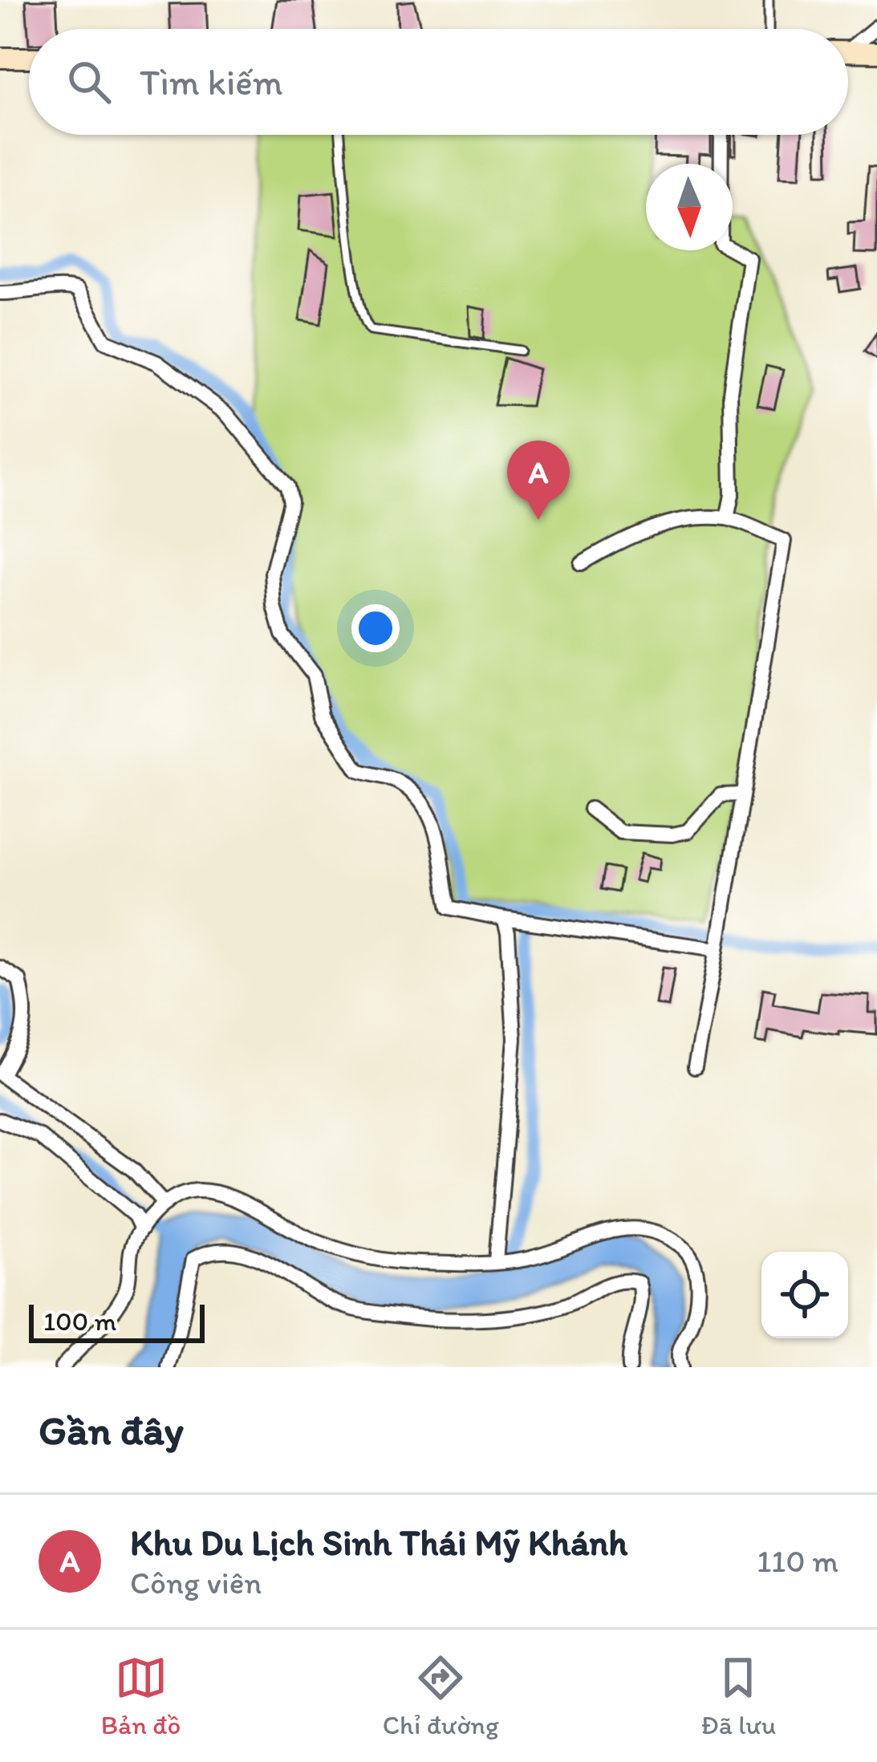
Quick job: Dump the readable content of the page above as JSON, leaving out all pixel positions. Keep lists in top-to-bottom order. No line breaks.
{"scale_bar":"100 m","north":"bottom","page":{"search":"Tìm kiếm","pins":"A","scale":"100 m","heading":"Gần đây","list":[{"mark":"A","name":"Khu Du Lịch Sinh Thái Mỹ Khánh","note":"Công viên","value":"110 m"}],"nav":["Bản đồ","Chỉ đường","Đã lưu"]}}
